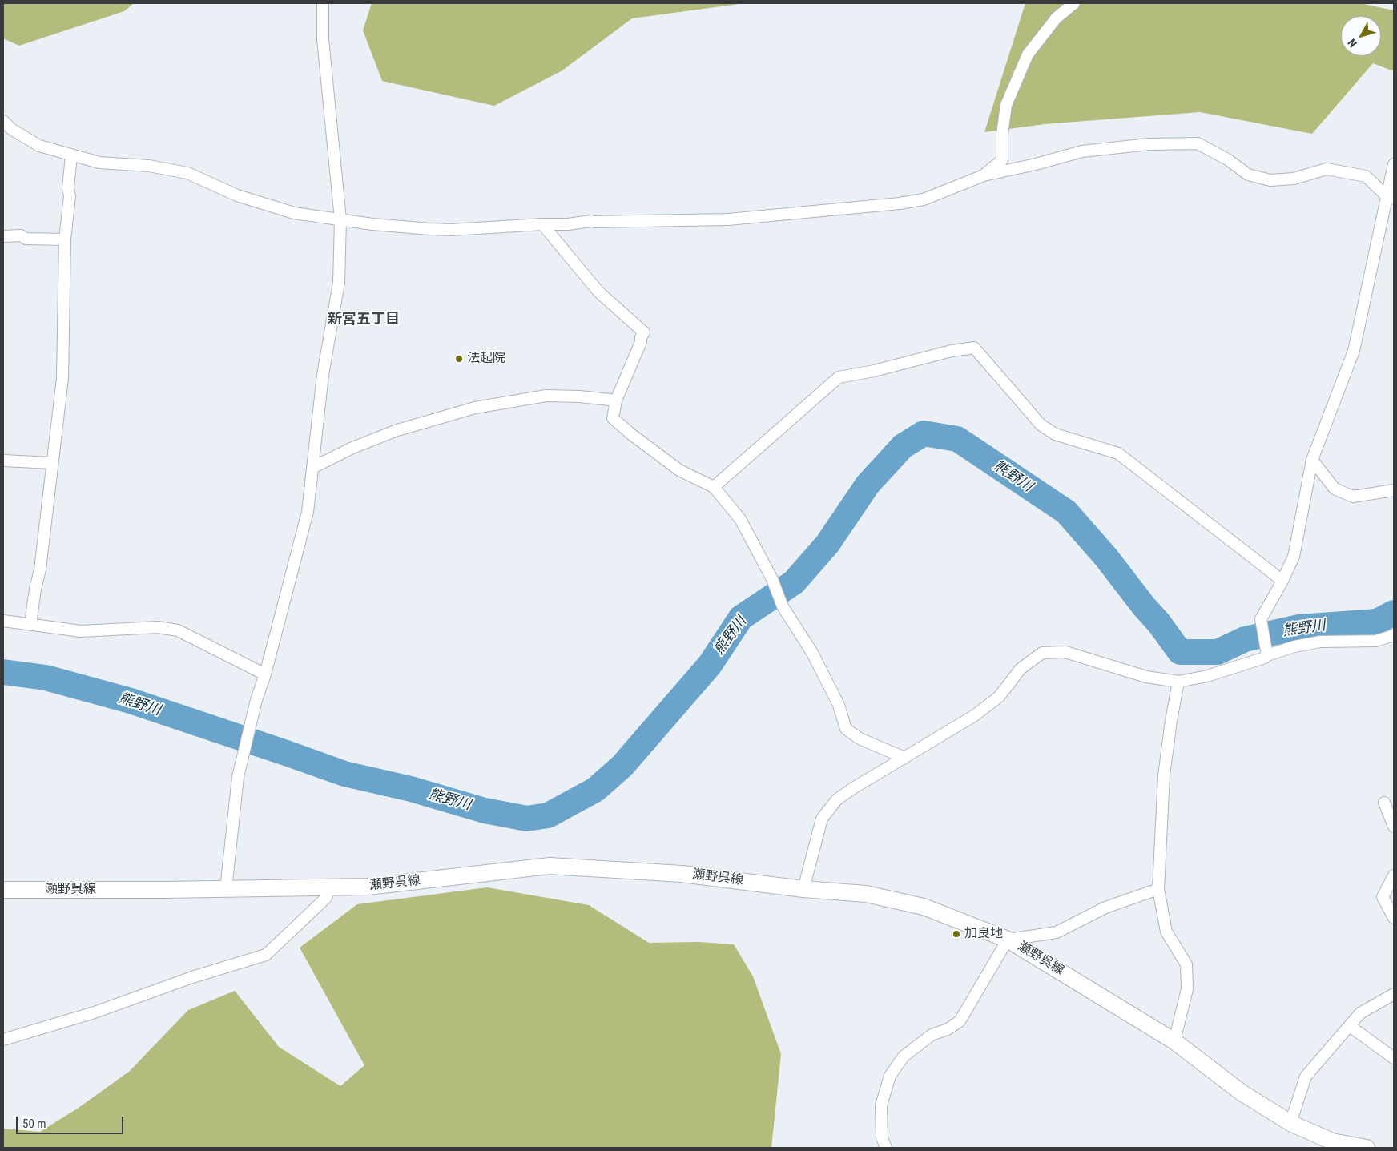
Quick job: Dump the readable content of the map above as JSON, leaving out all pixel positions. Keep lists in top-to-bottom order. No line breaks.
{"streets":{"main road":["瀬野呉線"]},"districts":["新宮五丁目"],"water":["熊野川"],"places":["法起院","加良地"],"scale_bar":"50 m","north":"bottom left"}
